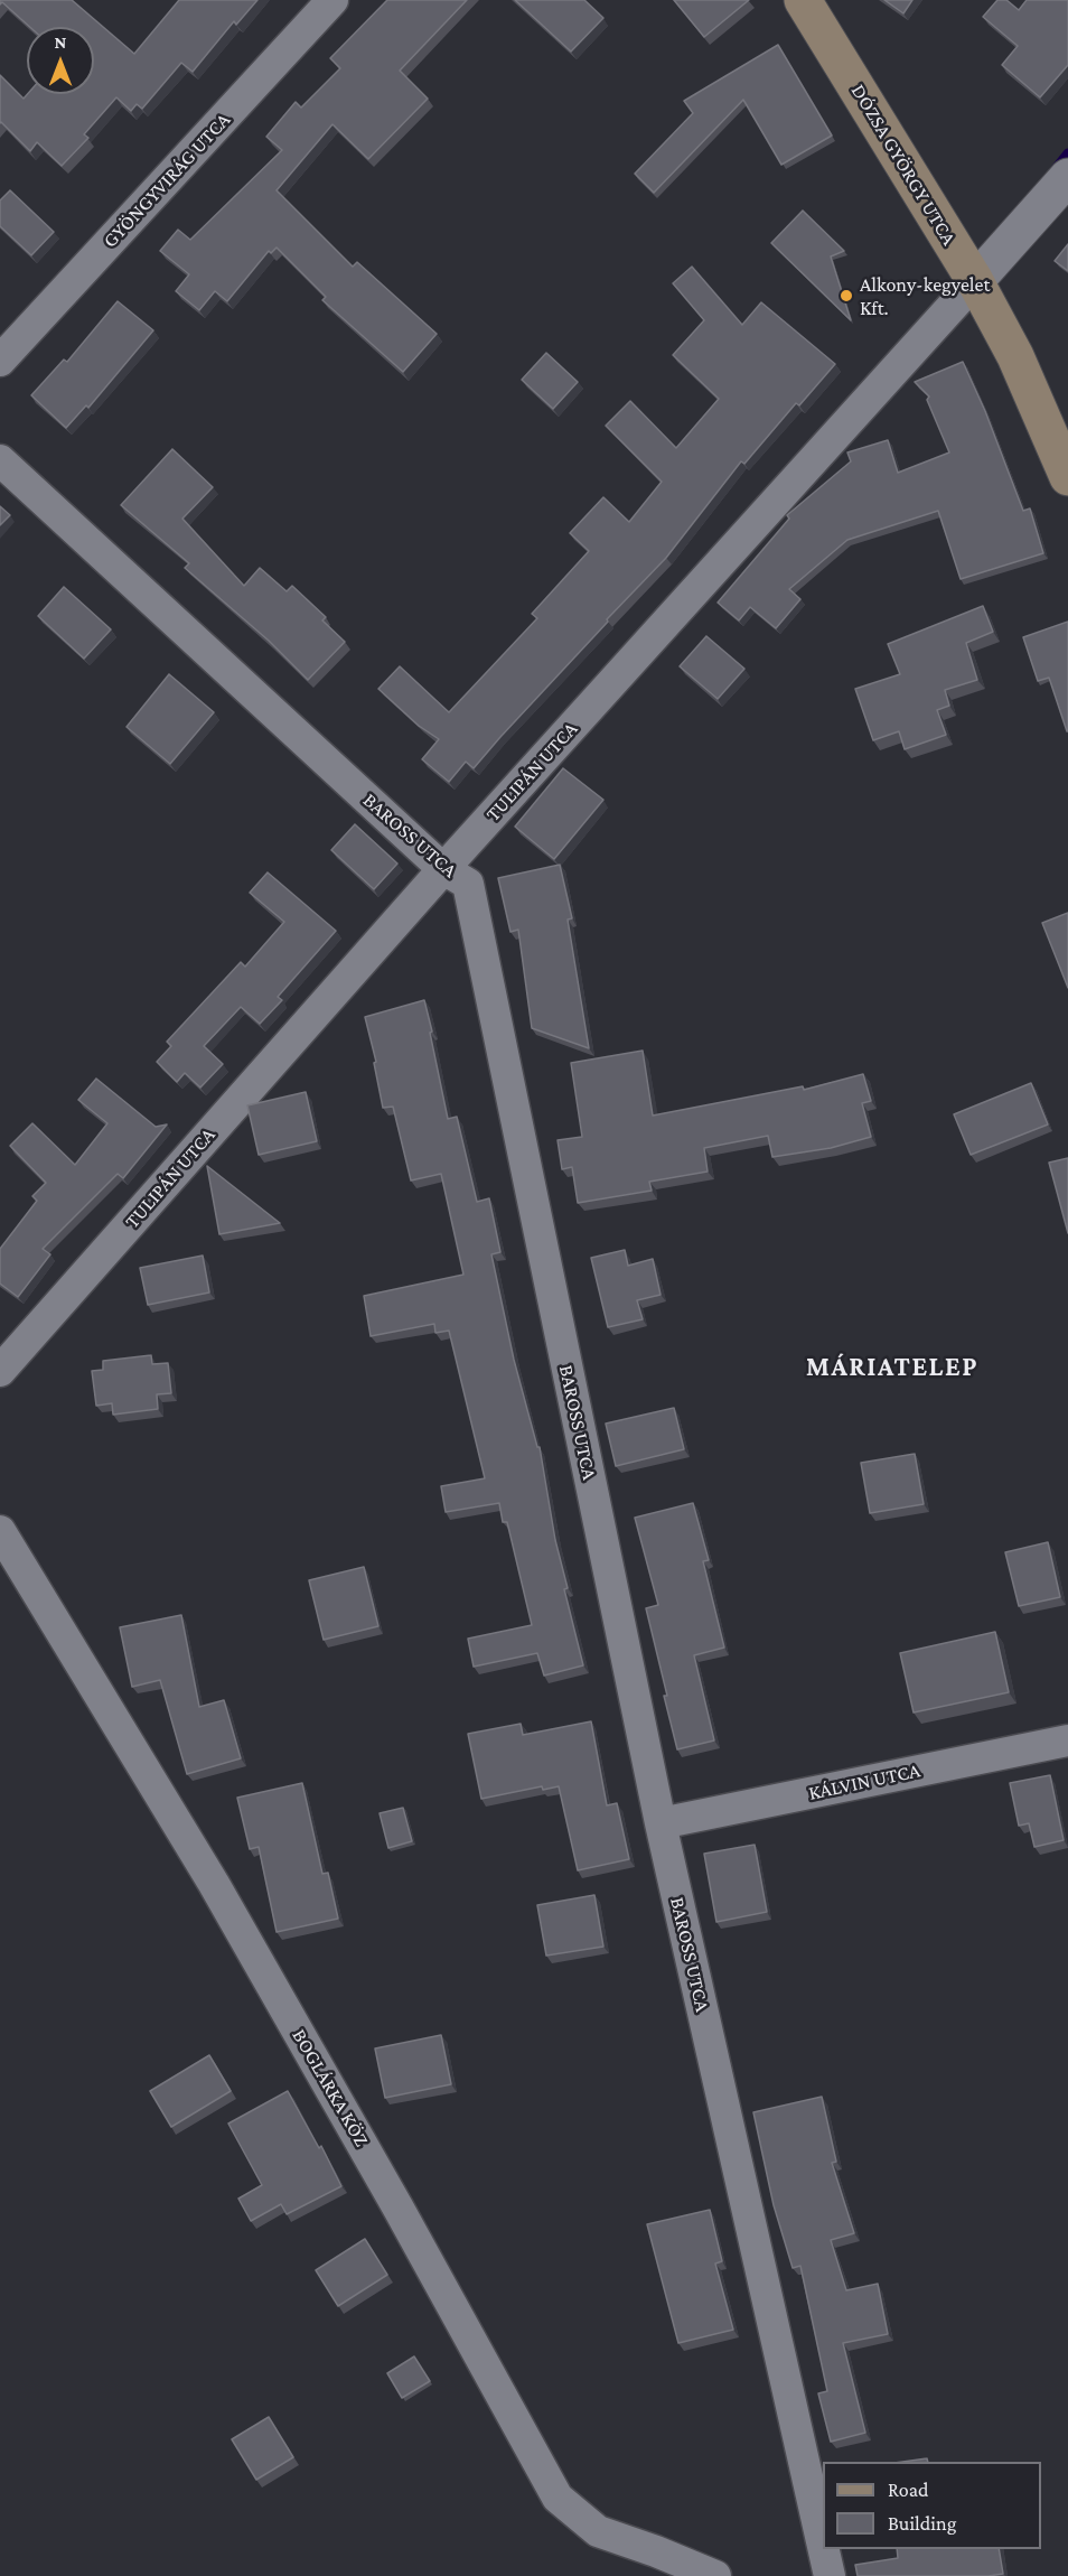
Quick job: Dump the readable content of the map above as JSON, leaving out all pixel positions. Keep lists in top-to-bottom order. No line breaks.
{"streets":{"main road":["DÓZSA GYÖRGY UTCA"],"street":["GYÖNGYVIRÁG UTCA","TULIPÁN UTCA","BAROSS UTCA","KÁLVIN UTCA","BOGLÁRKA KÖZ"]},"crossings":[["DÓZSA GYÖRGY UTCA","TULIPÁN UTCA"],["TULIPÁN UTCA","BAROSS UTCA"],["BAROSS UTCA","KÁLVIN UTCA"]],"districts":["MÁRIATELEP"],"places":["Alkony-kegyelet Kft."],"legend":["Road","Building"],"north":"top"}
